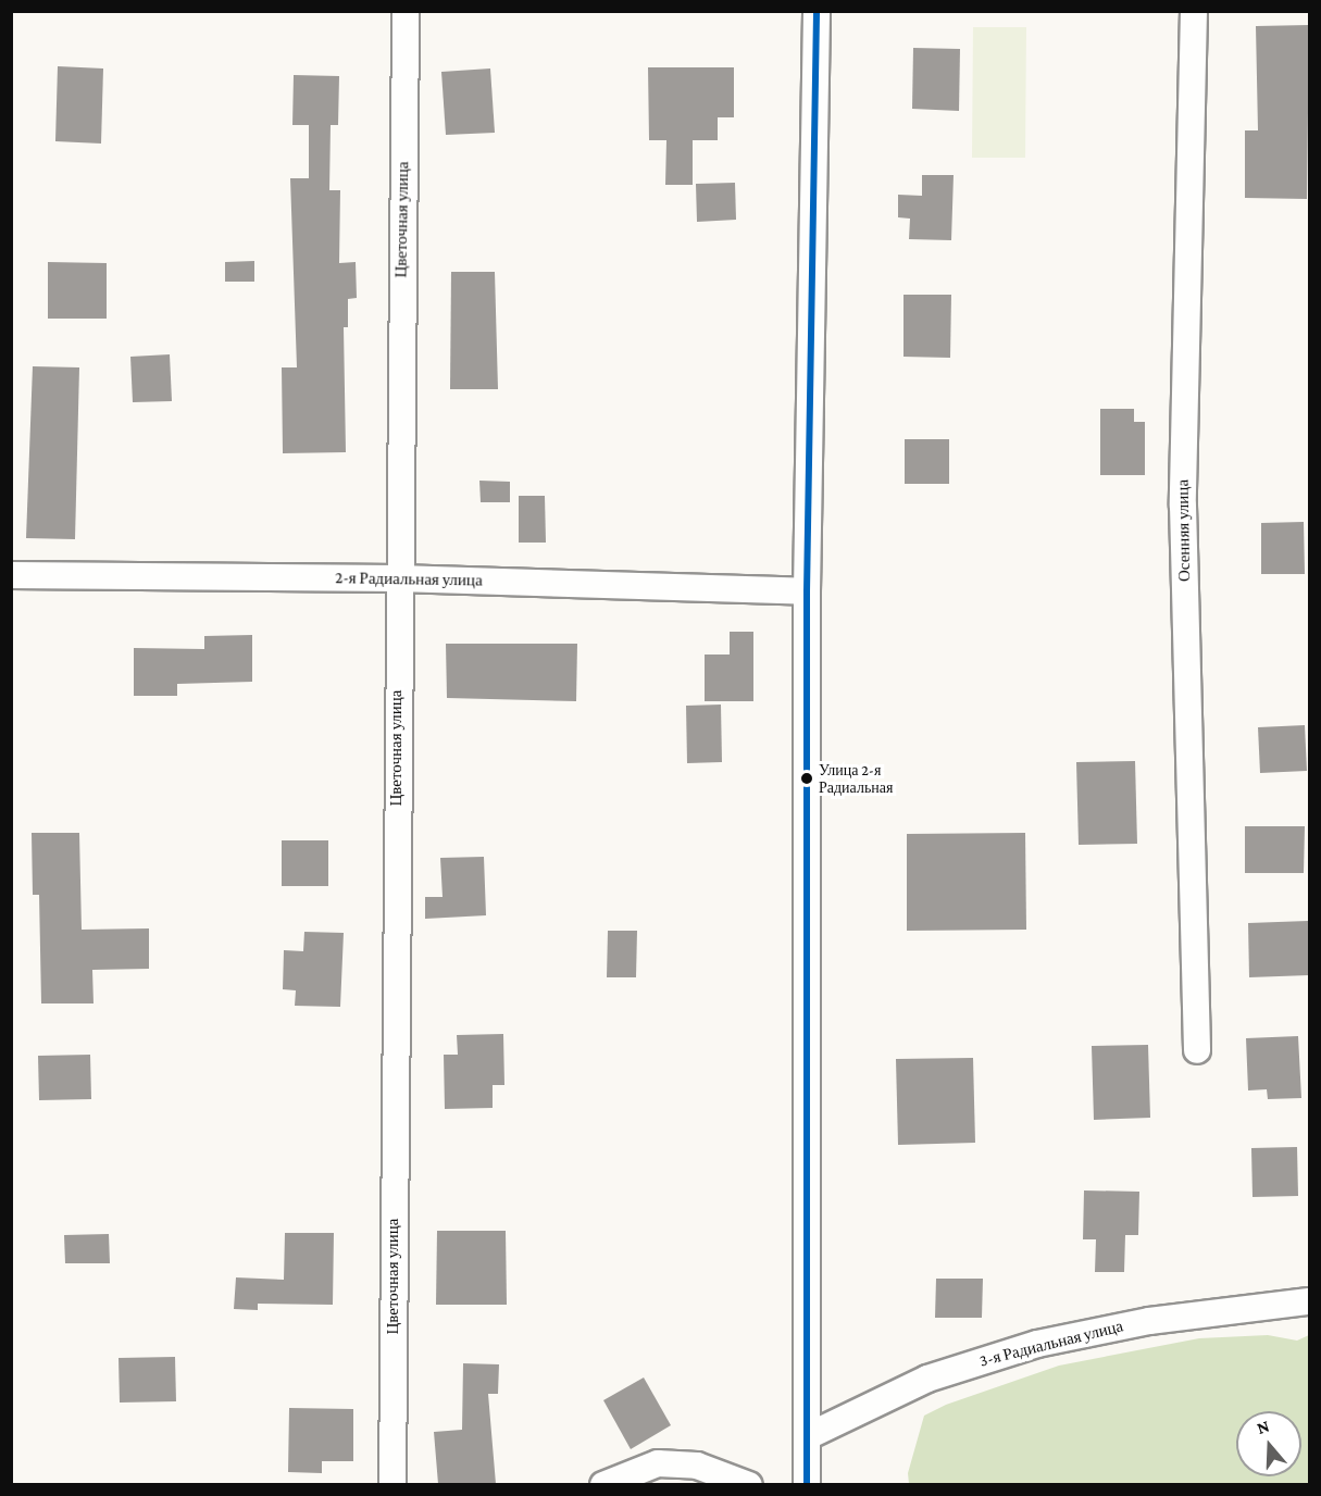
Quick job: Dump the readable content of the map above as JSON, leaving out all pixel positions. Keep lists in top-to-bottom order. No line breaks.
{"streets":{"street":["Цветочная улица","Осенняя улица","2-я Радиальная улица","3-я Радиальная улица"]},"crossings":[["Цветочная улица","2-я Радиальная улица"]],"places":["Улица 2-я Радиальная"],"north":"top"}
